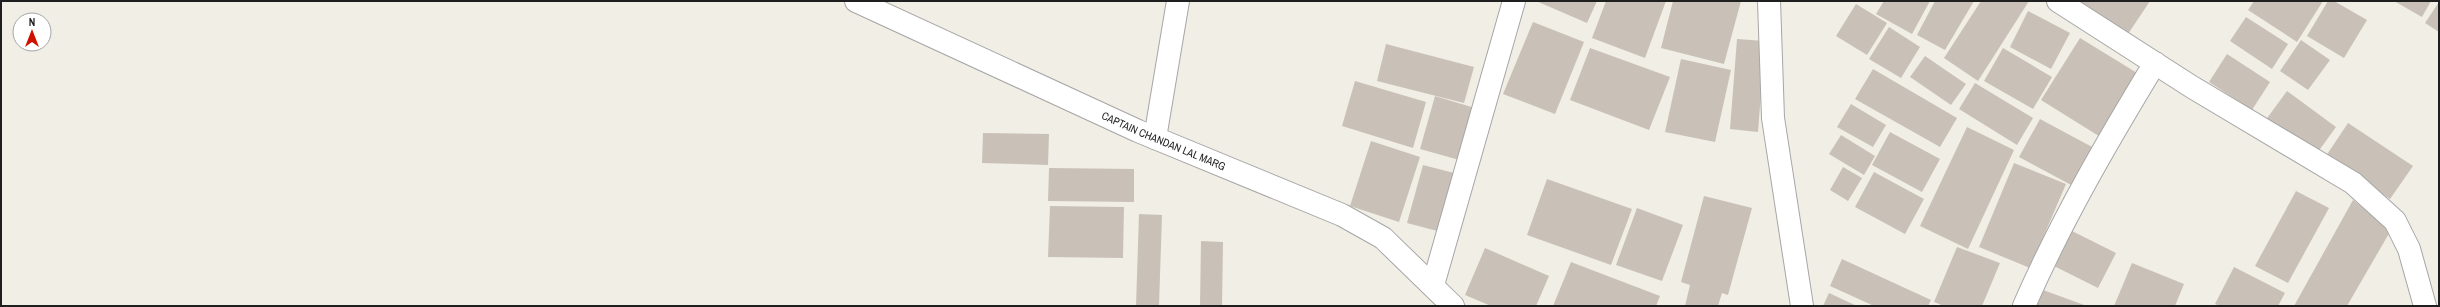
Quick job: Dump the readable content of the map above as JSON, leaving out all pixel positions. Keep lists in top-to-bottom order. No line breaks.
{"streets":{"street":["CAPTAIN CHANDAN LAL MARG"]},"north":"top"}
